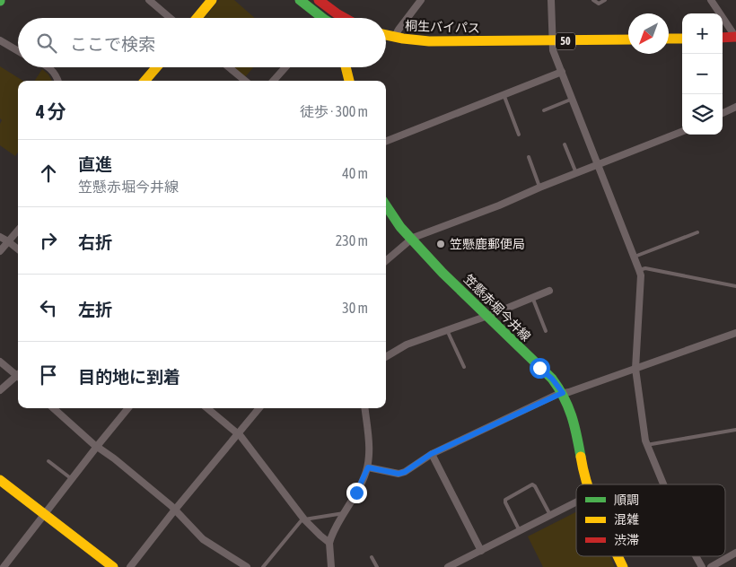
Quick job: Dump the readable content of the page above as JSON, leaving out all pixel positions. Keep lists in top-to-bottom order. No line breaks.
{"streets":{"main road":["桐生バイパス","50","笠懸赤堀今井線"]},"crossings":[["桐生バイパス","50"]],"places":["笠懸鹿郵便局"],"legend":["順調","混雑","渋滞"],"north":"bottom left","page":{"map_buttons":["+","−"],"search":"ここで検索","heading":["4 分","徒歩 · 300 m"],"list":[["直進","笠懸赤堀今井線","40 m"],["右折","230 m"],["左折","30 m"],"目的地に到着"]}}
